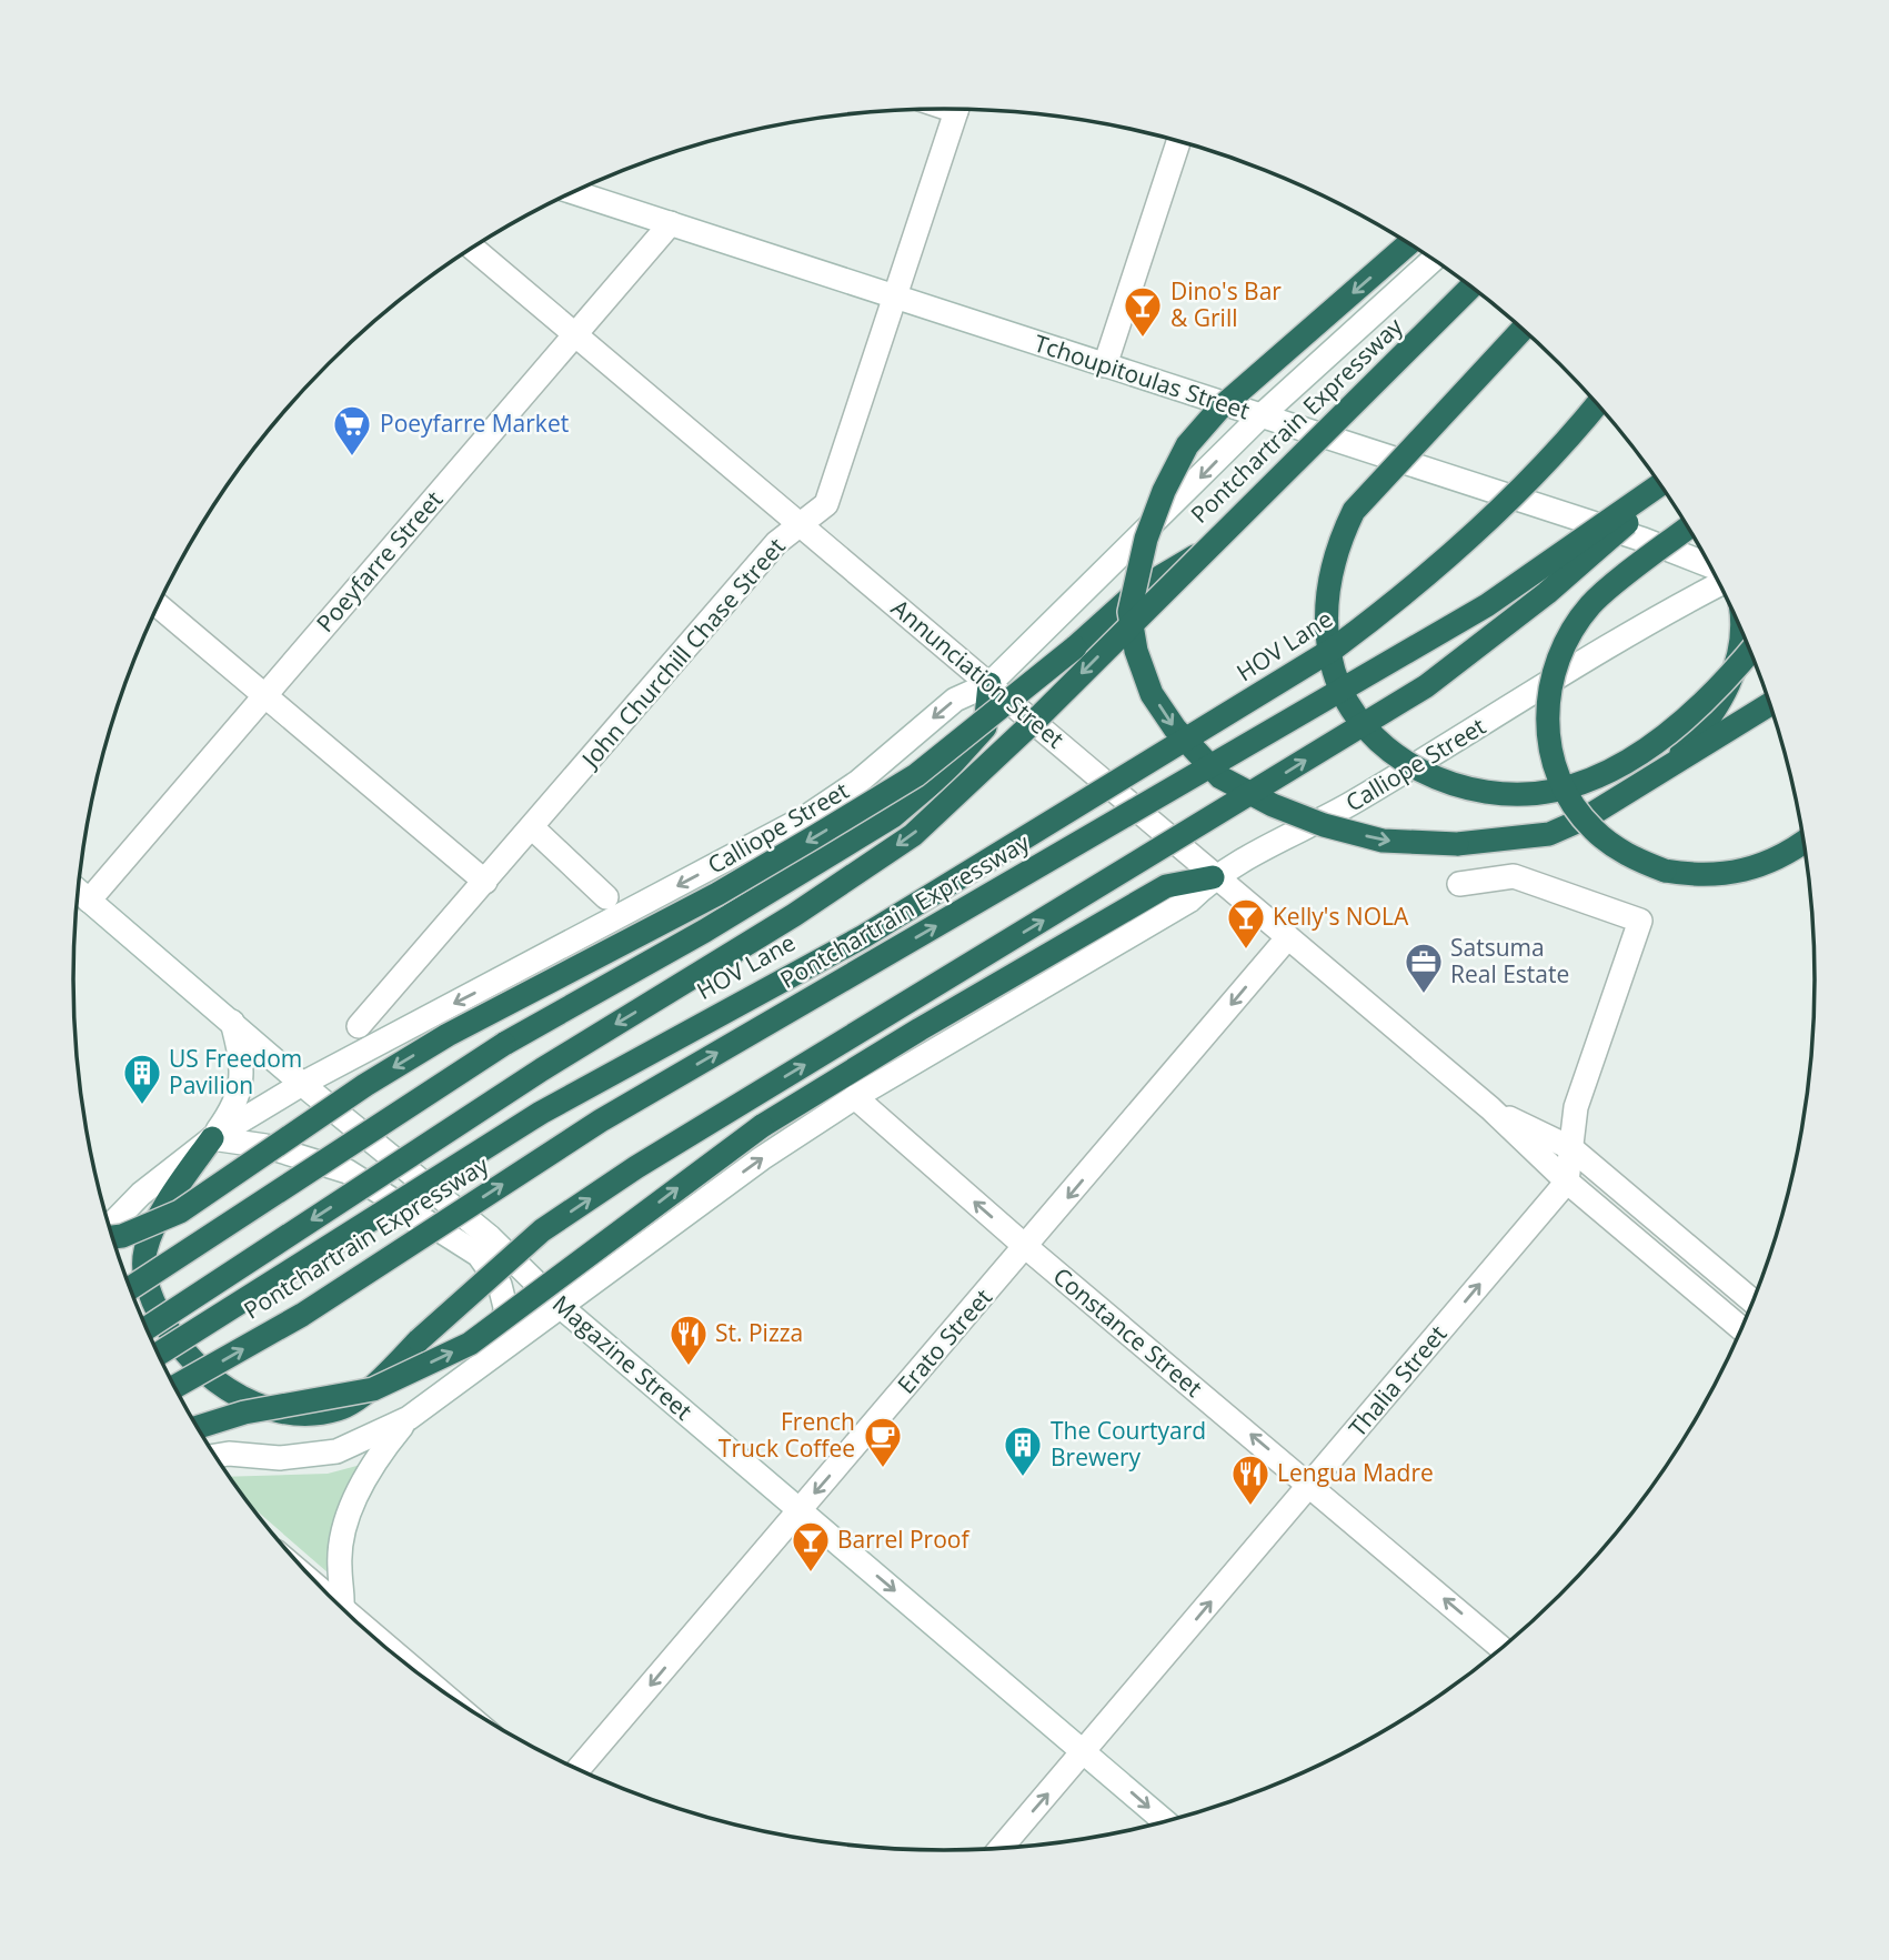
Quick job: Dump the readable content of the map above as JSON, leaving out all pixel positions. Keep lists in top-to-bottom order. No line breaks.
{"streets":{"highway":["Pontchartrain Expressway","HOV Lane"],"street":["Tchoupitoulas Street","Poeyfarre Street","John Churchill Chase Street","Annunciation Street","Calliope Street","Constance Street","Erato Street","Magazine Street","Thalia Street"]},"crossings":[["Tchoupitoulas Street","Poeyfarre Street"],["Tchoupitoulas Street","John Churchill Chase Street"],["Tchoupitoulas Street","Calliope Street"],["Poeyfarre Street","Annunciation Street"],["Poeyfarre Street","Magazine Street"],["John Churchill Chase Street","Annunciation Street"],["Annunciation Street","Calliope Street"],["Annunciation Street","Erato Street"],["Annunciation Street","Thalia Street"],["Calliope Street","Constance Street"],["Calliope Street","Magazine Street"],["Constance Street","Erato Street"],["Constance Street","Thalia Street"],["Erato Street","Magazine Street"],["Magazine Street","Thalia Street"]],"one_way":["Constance Street","Erato Street","Thalia Street"],"places":{"bar":["Dino's Bar & Grill","Kelly's NOLA","Barrel Proof"],"supermarket":["Poeyfarre Market"],"office":["Satsuma Real Estate"],"building":["US Freedom Pavilion","The Courtyard Brewery"],"restaurant":["St. Pizza","Lengua Madre"],"cafe":["French Truck Coffee"]}}
